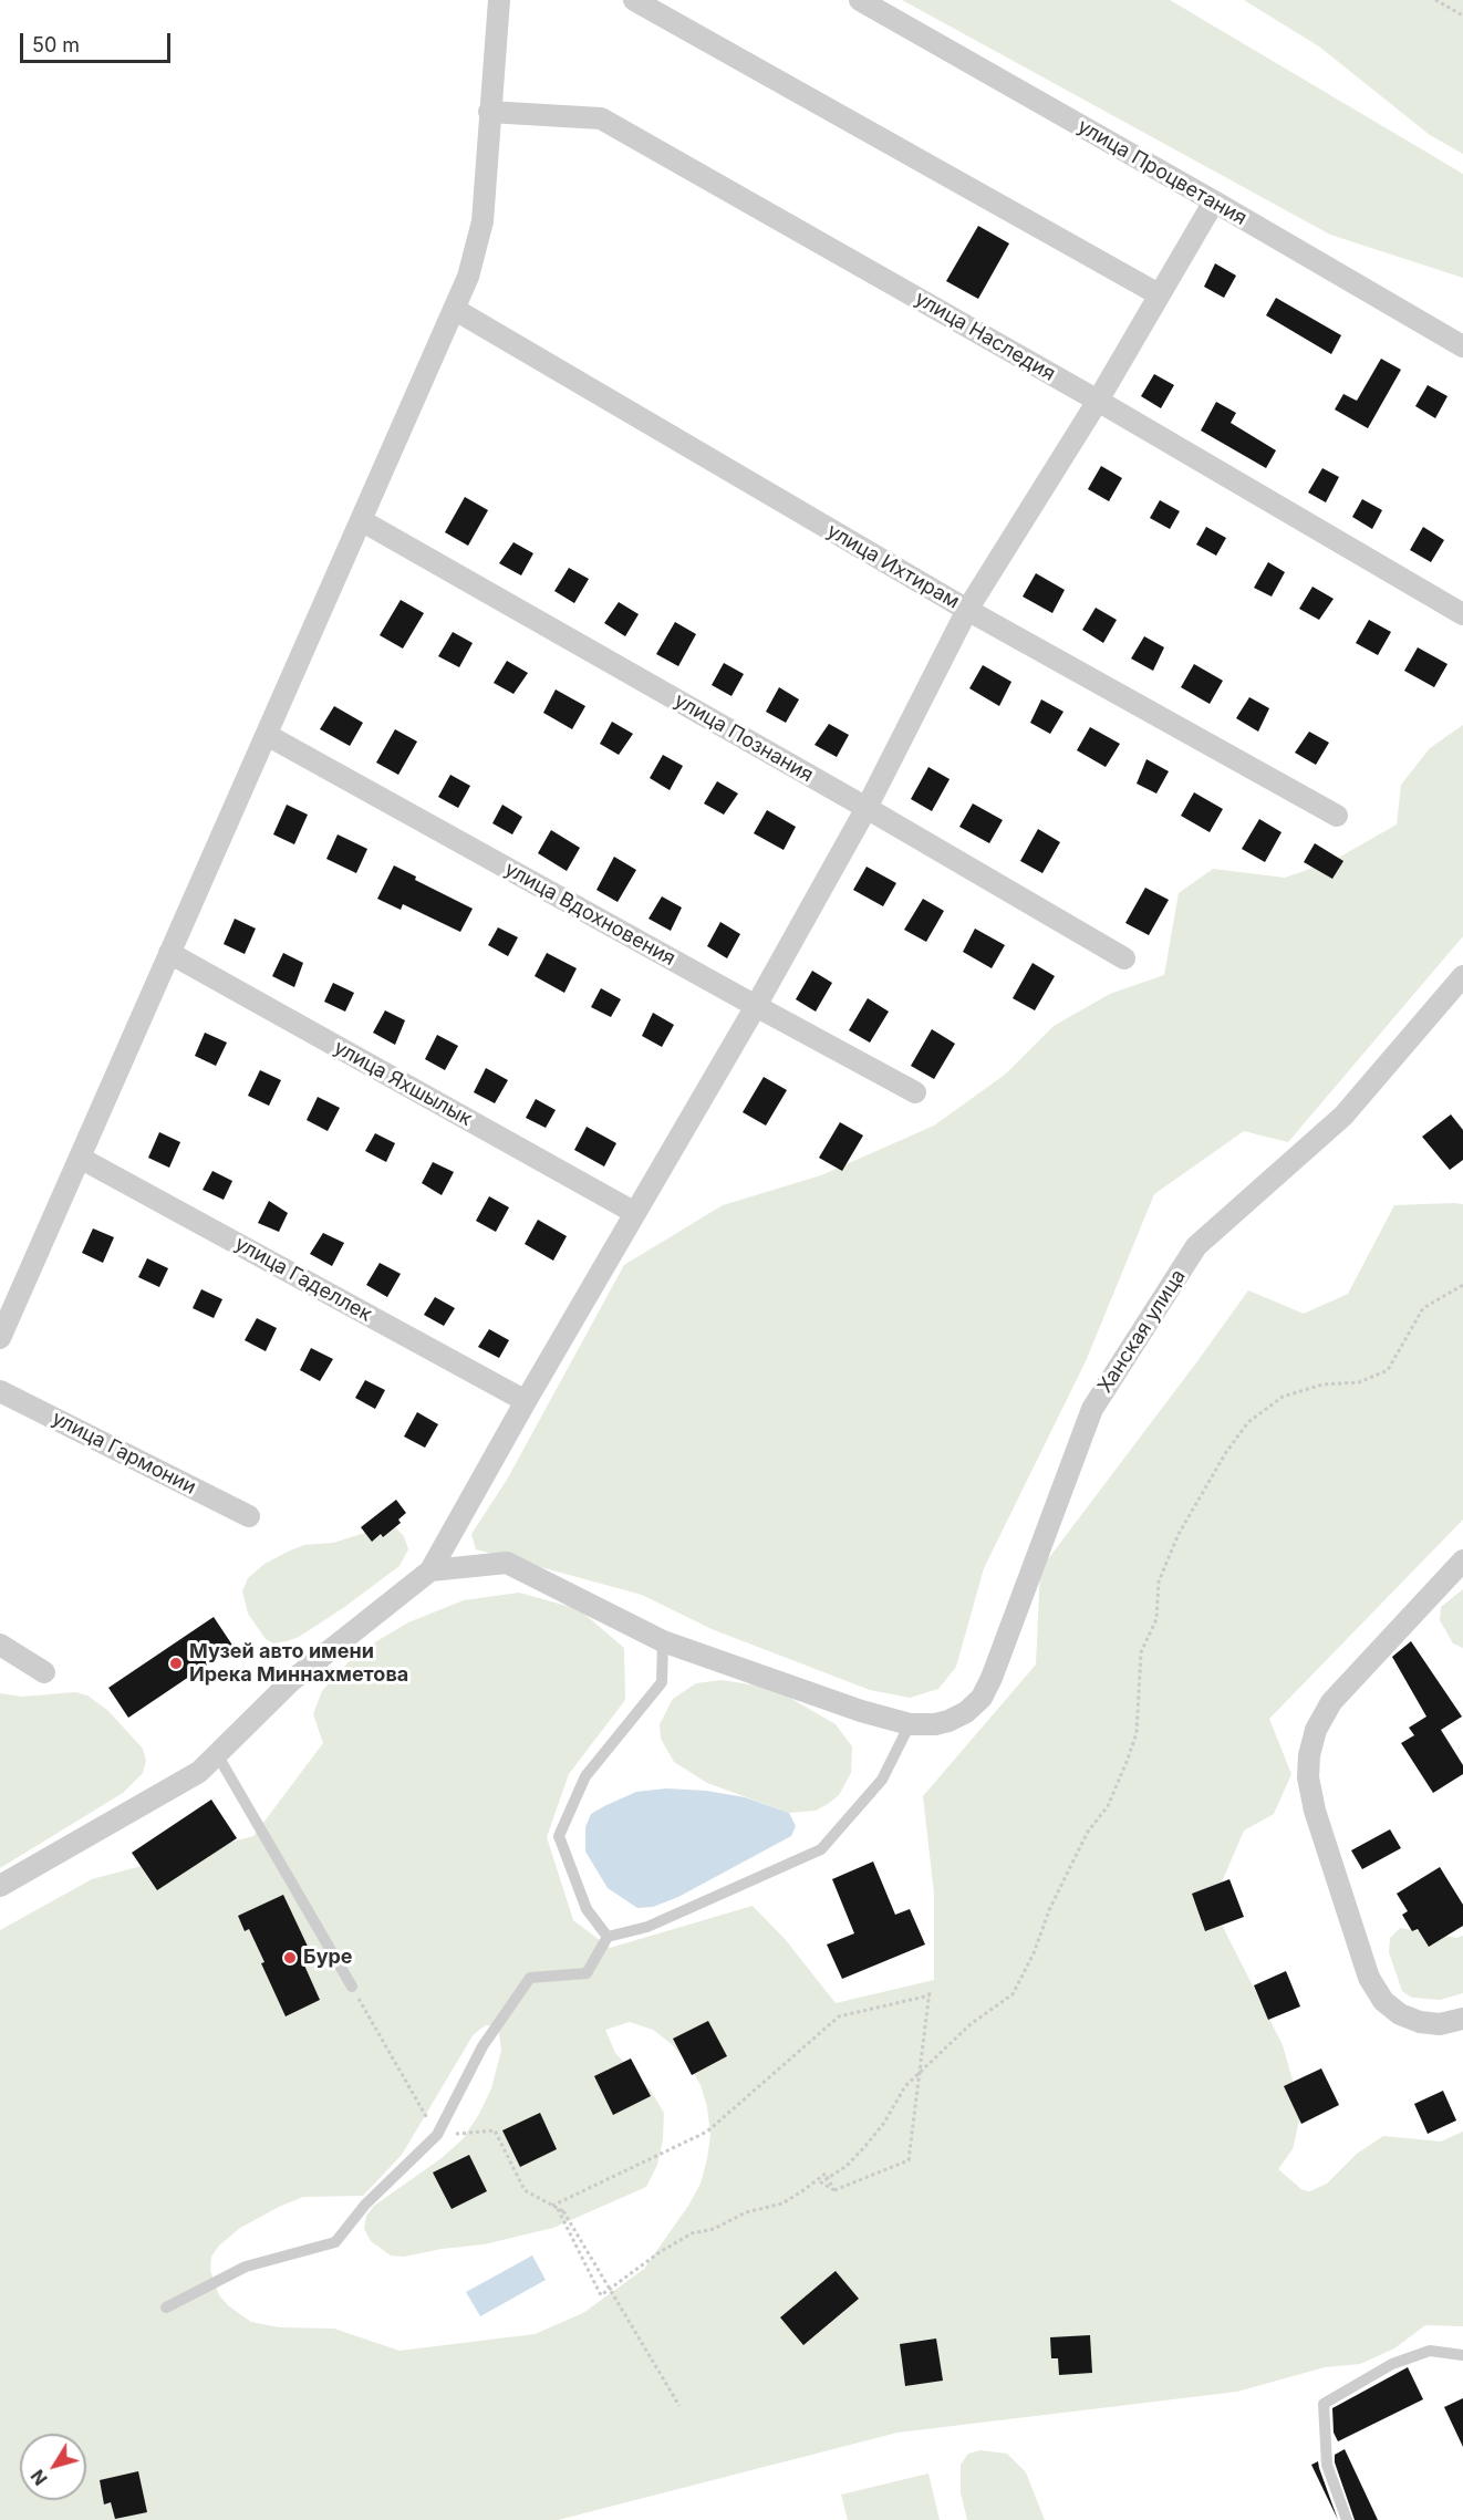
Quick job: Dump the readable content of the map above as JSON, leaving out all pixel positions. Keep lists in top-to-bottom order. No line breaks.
{"streets":{"street":["улица Процветания","улица Наследия","улица Ихтирам","улица Познания","улица Вдохновения","улица Яхшылык","улица Гаделлек","Ханская улица","улица Гармонии"]},"places":["Музей авто имени Ирека Миннахметова","Буре"],"scale_bar":"50 m","north":"bottom left"}
